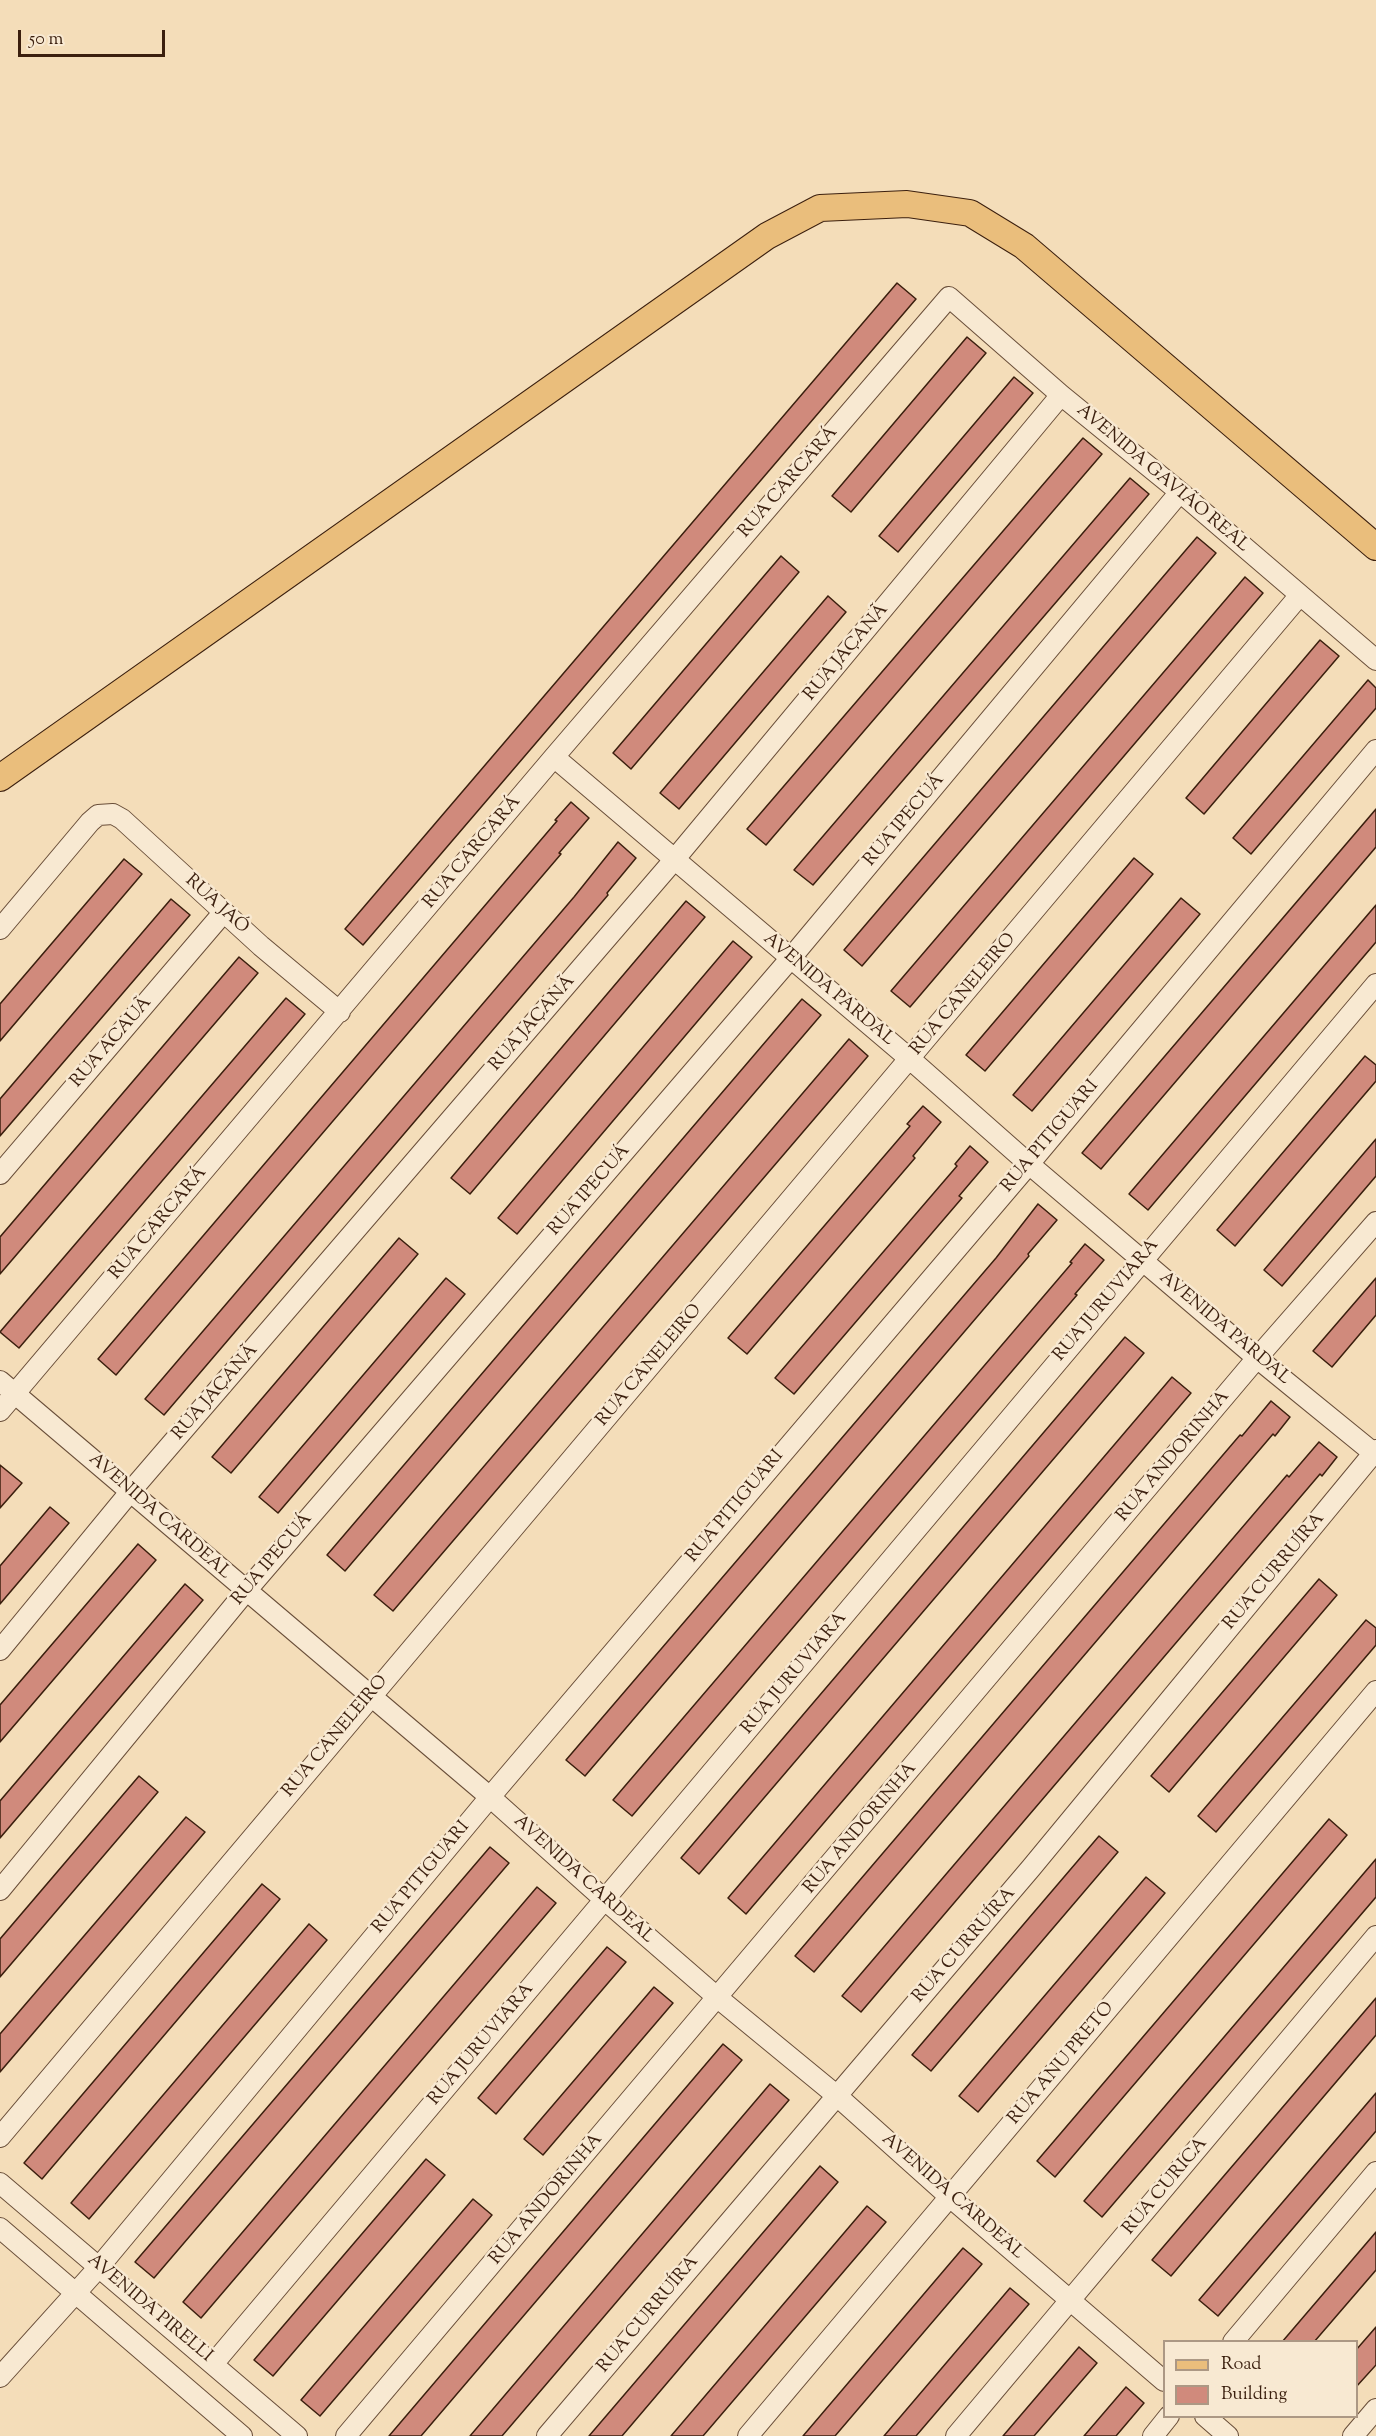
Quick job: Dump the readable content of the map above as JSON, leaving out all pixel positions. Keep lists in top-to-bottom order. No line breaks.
{"streets":{"street":["AVENIDA GAVIÃO REAL","RUA CARCARÁ","RUA JAÇANÃ","RUA IPECUÁ","RUA JAÓ","AVENIDA PARDAL","RUA CANELEIRO","RUA ACAUÃ","RUA PITIGUARI","RUA JURUVIARA","RUA ANDORINHA","AVENIDA CARDEAL","RUA CURRUÍRA","RUA ANU PRETO","RUA CURICA","AVENIDA PIRELLI"]},"crossings":[["AVENIDA GAVIÃO REAL","RUA CARCARÁ"],["AVENIDA GAVIÃO REAL","RUA JAÇANÃ"],["AVENIDA GAVIÃO REAL","RUA IPECUÁ"],["AVENIDA GAVIÃO REAL","RUA CANELEIRO"],["RUA CARCARÁ","RUA JAÓ"],["RUA CARCARÁ","AVENIDA PARDAL"],["RUA CARCARÁ","AVENIDA CARDEAL"],["RUA JAÇANÃ","AVENIDA PARDAL"],["RUA JAÇANÃ","AVENIDA CARDEAL"],["RUA IPECUÁ","AVENIDA PARDAL"],["RUA IPECUÁ","AVENIDA CARDEAL"],["RUA JAÓ","RUA ACAUÃ"],["AVENIDA PARDAL","RUA CANELEIRO"],["AVENIDA PARDAL","RUA PITIGUARI"],["AVENIDA PARDAL","RUA JURUVIARA"],["AVENIDA PARDAL","RUA ANDORINHA"],["AVENIDA PARDAL","RUA CURRUÍRA"],["RUA CANELEIRO","AVENIDA CARDEAL"],["RUA PITIGUARI","AVENIDA CARDEAL"],["RUA PITIGUARI","AVENIDA PIRELLI"],["RUA JURUVIARA","AVENIDA CARDEAL"],["RUA JURUVIARA","AVENIDA PIRELLI"],["RUA ANDORINHA","AVENIDA CARDEAL"],["AVENIDA CARDEAL","RUA CURRUÍRA"],["AVENIDA CARDEAL","RUA ANU PRETO"],["AVENIDA CARDEAL","RUA CURICA"]],"legend":["Road","Building"],"scale_bar":"50 m"}
